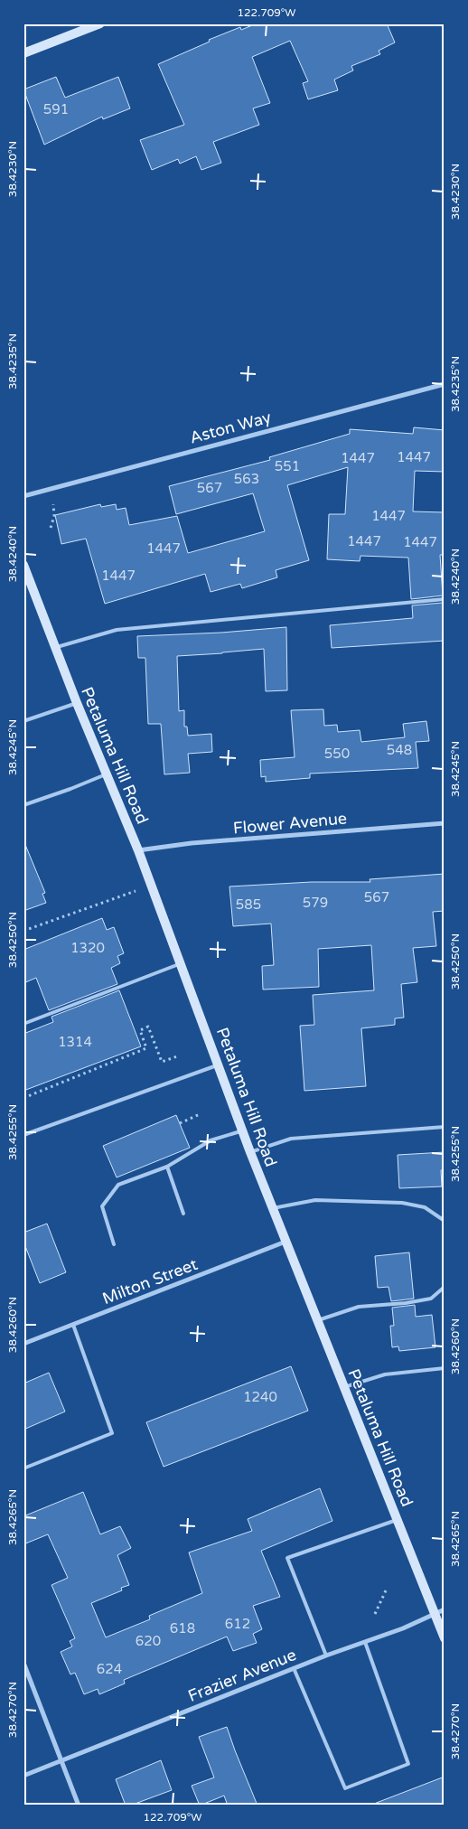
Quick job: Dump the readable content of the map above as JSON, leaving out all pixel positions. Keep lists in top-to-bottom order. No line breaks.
{"streets":{"main road":["Petaluma Hill Road"],"street":["Aston Way","Flower Avenue","Milton Street","Frazier Avenue"]},"crossings":[["Petaluma Hill Road","Flower Avenue"],["Petaluma Hill Road","Milton Street"],["Petaluma Hill Road","Frazier Avenue"]],"house_numbers":["591","1447","1447","551","563","567","1447","1447","1447","1447","1447","548","550","567","579","585","1320","1314","1240","612","618","620","624"],"coordinates":["122.709°W","38.4230°N","38.4235°N","38.4240°N","38.4245°N","38.4250°N","38.4255°N","38.4260°N","38.4265°N","38.4270°N"]}
